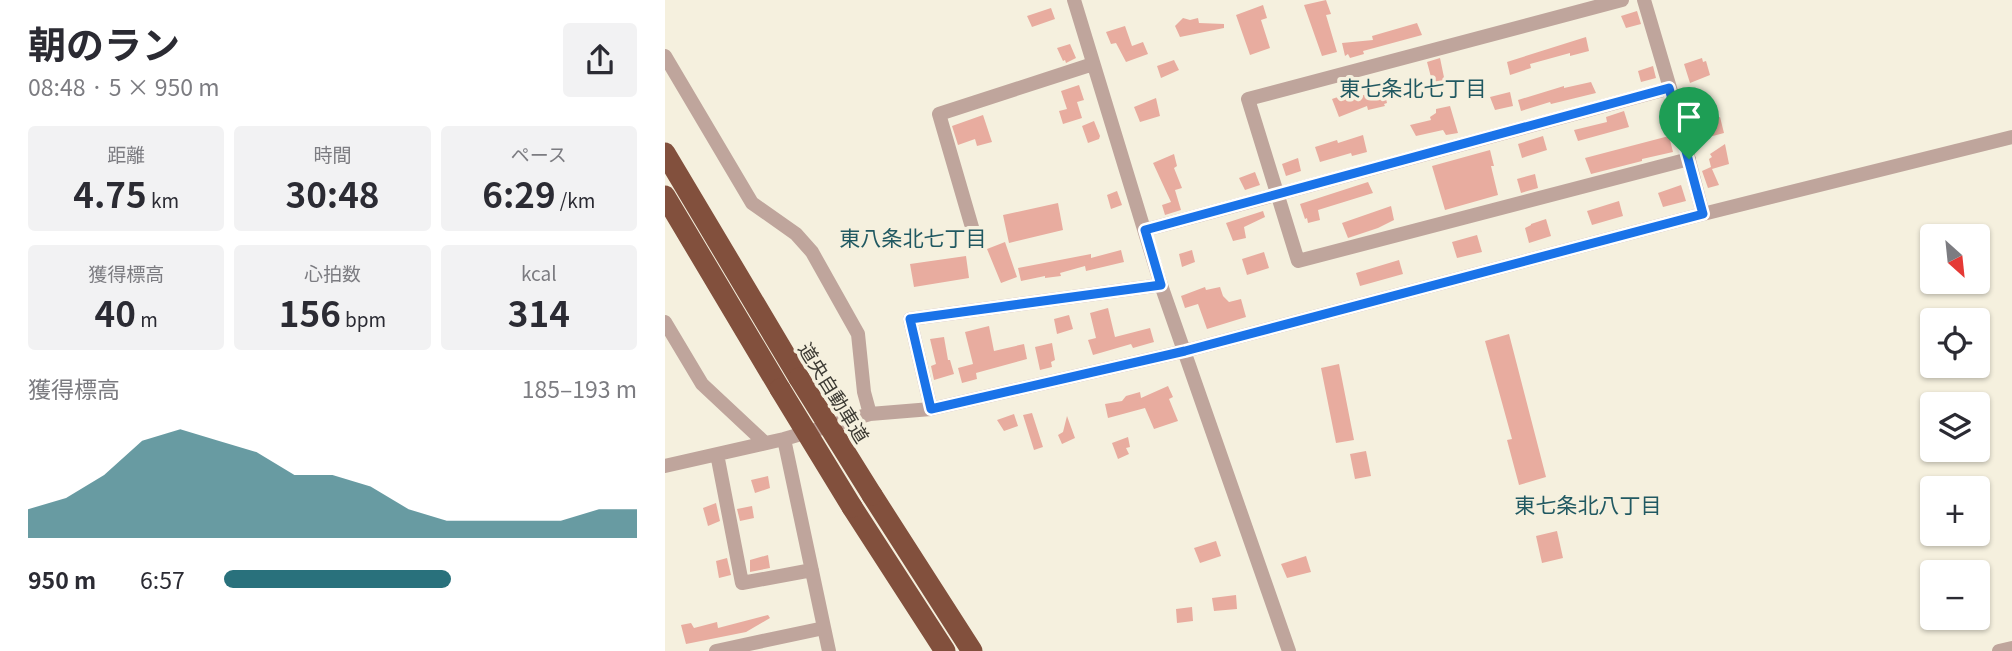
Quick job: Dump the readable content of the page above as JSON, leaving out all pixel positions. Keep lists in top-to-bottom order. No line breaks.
{"streets":{"highway":["道央自動車道"]},"districts":["東七条北七丁目","東八条北七丁目","東七条北八丁目"],"north":"bottom right","page":{"heading":["朝のラン","08:48 · 5 × 950 m"],"stats":[["距離","4.75 km"],["時間","30:48"],["ペース","6:29 /km"],["獲得標高","40 m"],["心拍数","156 bpm"],["kcal","314"]],"map_buttons":["+","−"],"chart":["獲得標高","185–193 m"],"list":[{"name":"950 m","note":"6:57"}]}}
